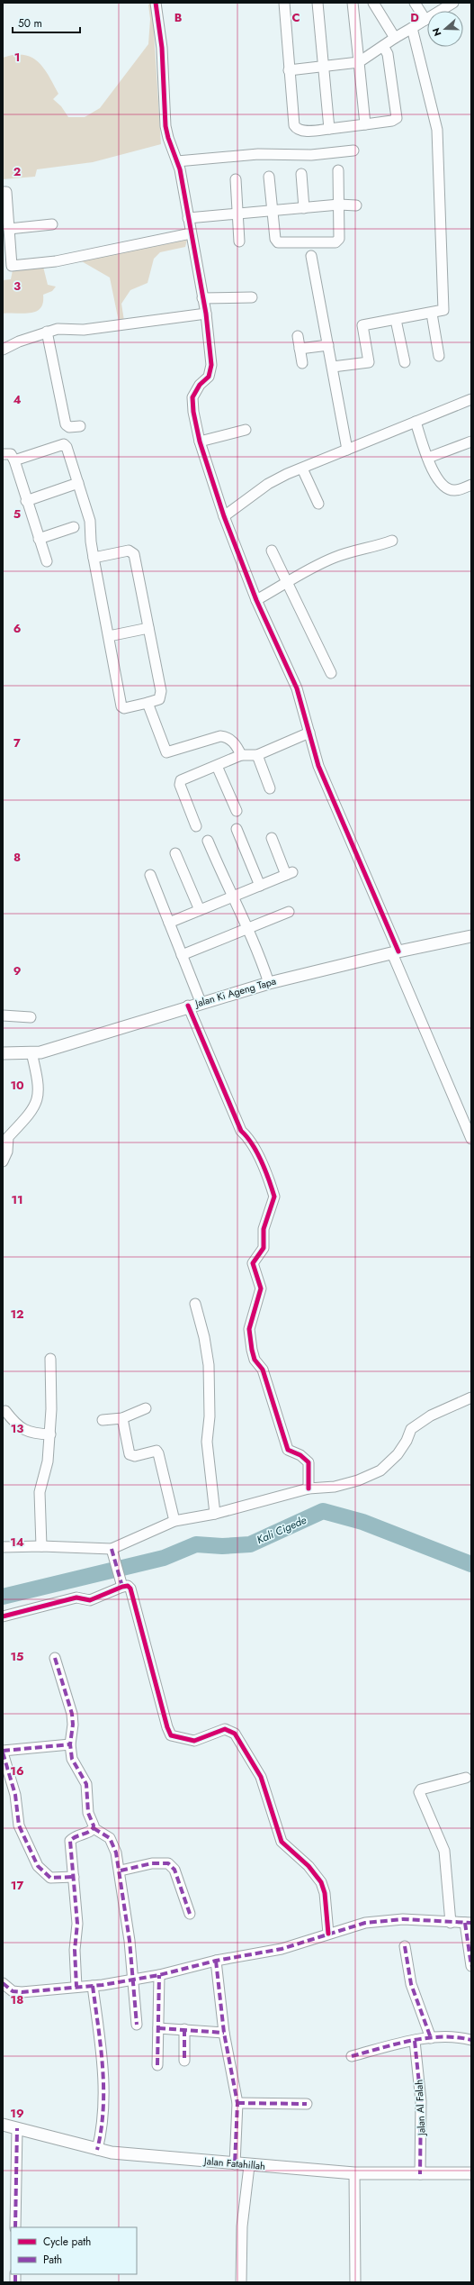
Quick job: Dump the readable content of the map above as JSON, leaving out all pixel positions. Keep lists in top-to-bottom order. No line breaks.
{"streets":{"street":["Jalan Ki Ageng Tapa","Jalan Al Falah","Jalan Fatahillah"]},"crossings":[["Jalan Al Falah","Jalan Fatahillah"]],"water":["Kali Cigede"],"legend":["Cycle path","Path"],"scale_bar":"50 m","north":"left","grid":{"columns":["B","C","D"],"rows":["1","2","3","4","5","6","7","8","9","10","11","12","13","14","15","16","17","18","19"]}}
